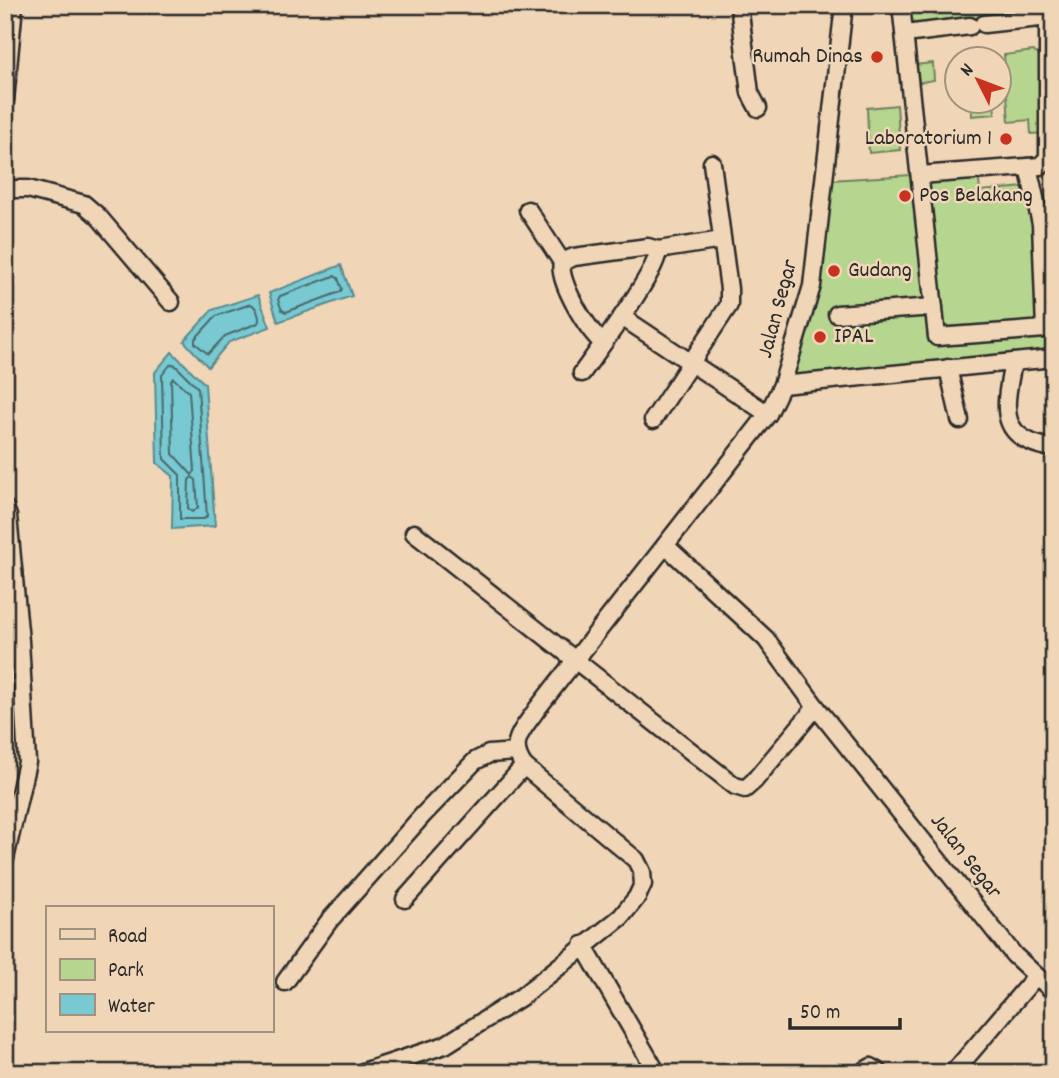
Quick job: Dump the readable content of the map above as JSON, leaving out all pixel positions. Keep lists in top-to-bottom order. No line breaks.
{"streets":{"street":["Jalan Segar"]},"places":["Rumah Dinas","Laboratorium 1","Pos Belakang","Gudang","IPAL"],"legend":["Road","Park","Water"],"scale_bar":"50 m","north":"top left"}
